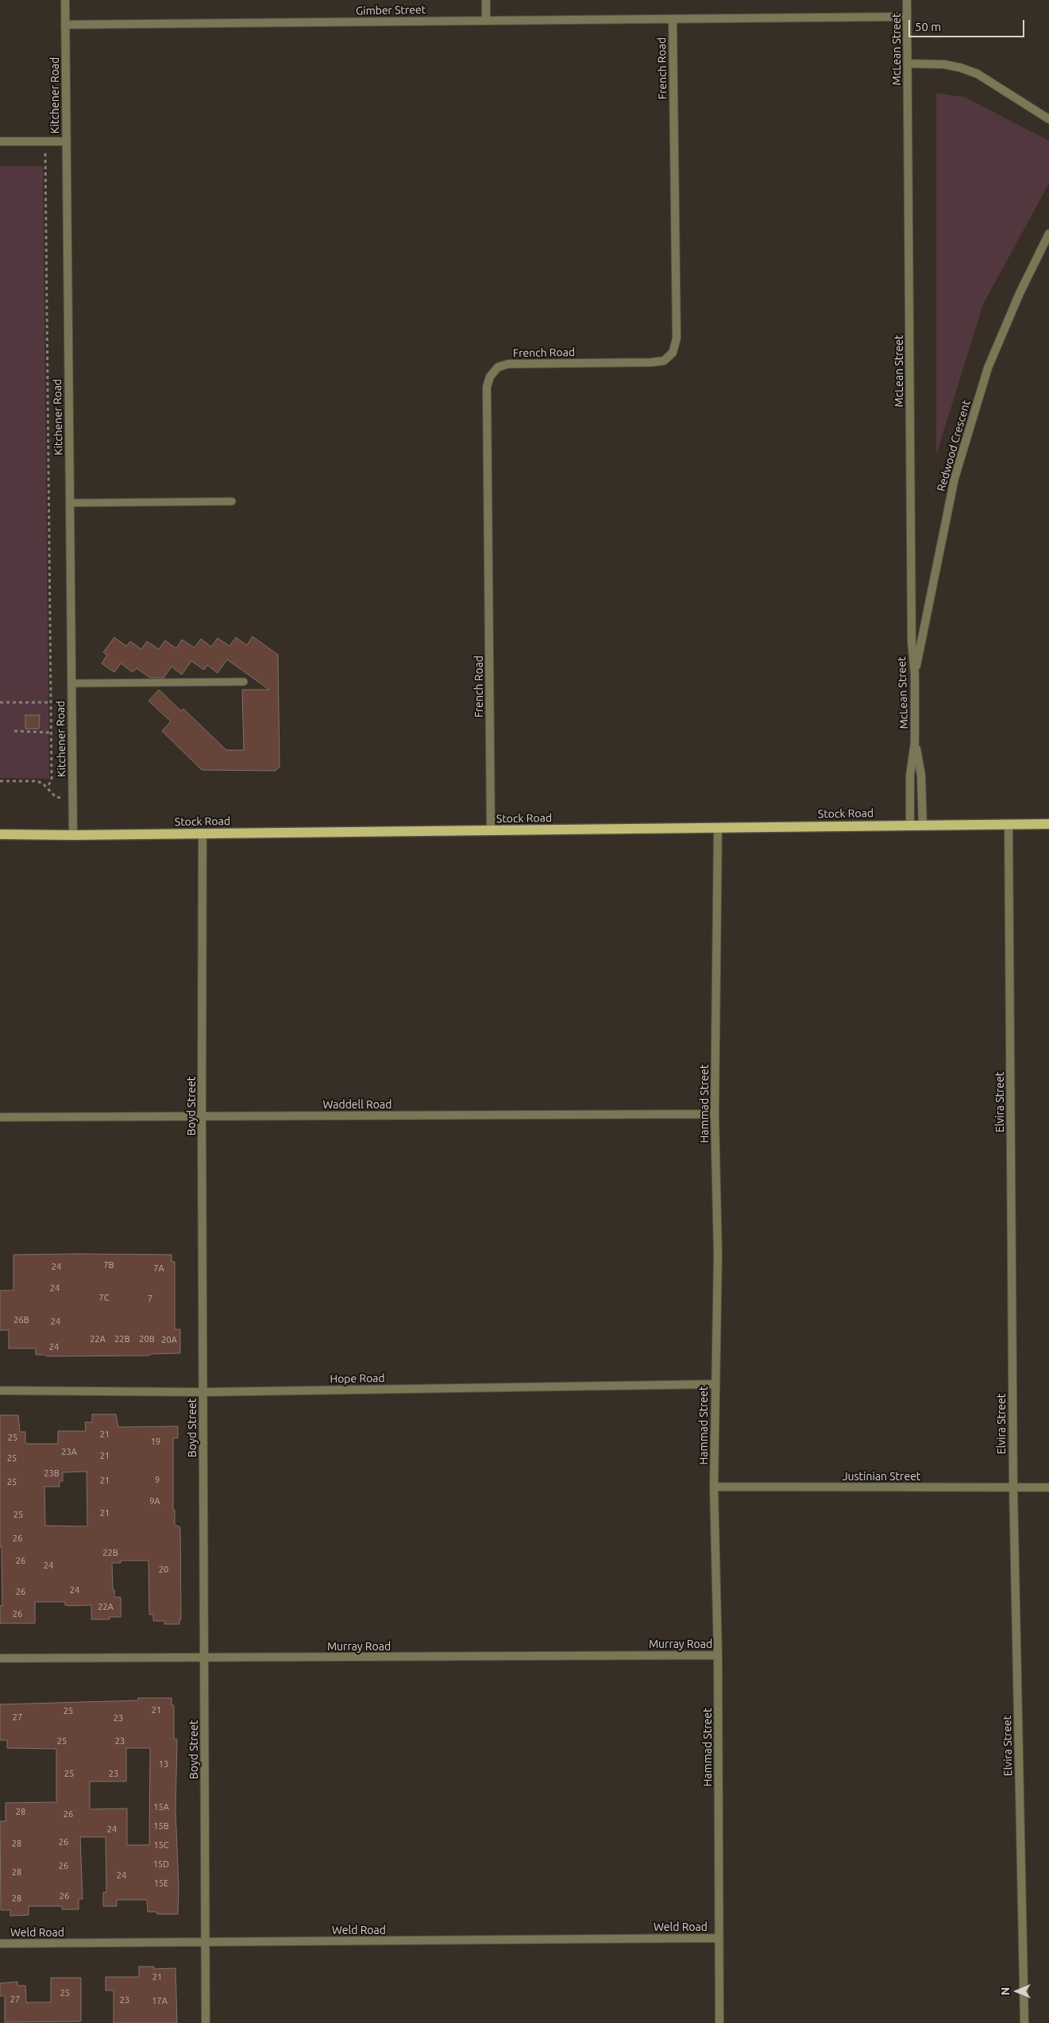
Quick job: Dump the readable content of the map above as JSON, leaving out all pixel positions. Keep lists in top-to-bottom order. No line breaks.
{"streets":{"main road":["Stock Road"],"street":["Gimber Street","McLean Street","French Road","Kitchener Road","Redwood Crescent","Elvira Street","Hammad Street","Waddell Road","Boyd Street","Hope Road","Justinian Street","Murray Road","Weld Road"]},"crossings":[["Gimber Street","McLean Street"],["Gimber Street","French Road"],["Gimber Street","Kitchener Road"],["McLean Street","Redwood Crescent"],["McLean Street","Stock Road"],["French Road","Stock Road"],["Kitchener Road","Stock Road"],["Stock Road","Elvira Street"],["Stock Road","Hammad Street"],["Stock Road","Boyd Street"],["Elvira Street","Justinian Street"],["Hammad Street","Waddell Road"],["Hammad Street","Hope Road"],["Hammad Street","Justinian Street"],["Hammad Street","Murray Road"],["Hammad Street","Weld Road"],["Waddell Road","Boyd Street"],["Boyd Street","Hope Road"],["Boyd Street","Murray Road"],["Boyd Street","Weld Road"]],"house_numbers":["7B","24","7A","24","7C","7","26B","24","22A","22B","20B","20A","24","21","25","19","23A","21","25","23B","9","21","25","9A","21","25","26","22B","26","24","20","24","26","22A","26","21","25","27","23","25","23","13","25","23","15A","28","26","15B","24","26","28","15C","15D","26","28","24","15E","26","28","21","25","27","23","17A"],"scale_bar":"50 m","north":"left"}
